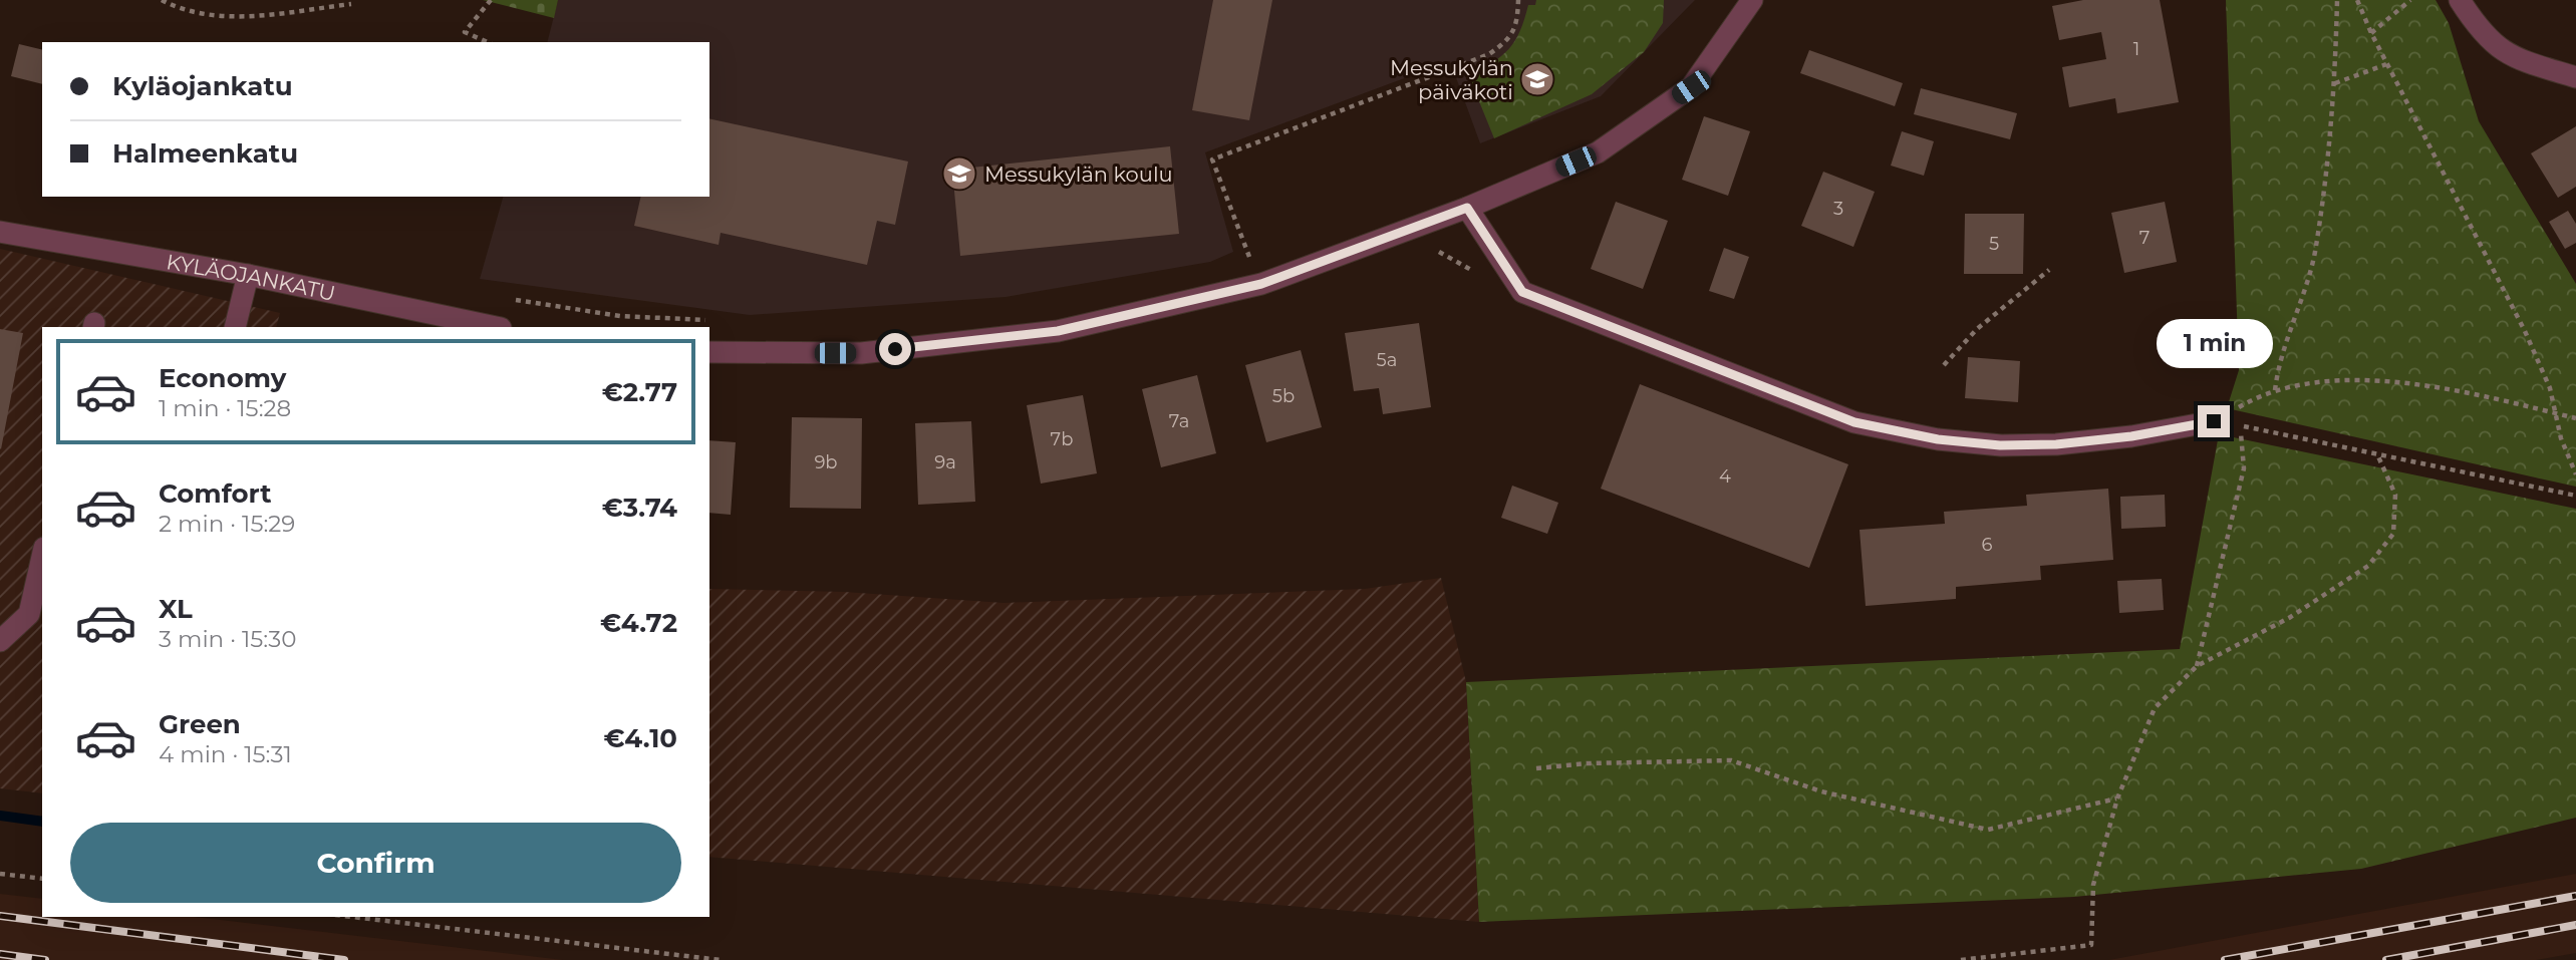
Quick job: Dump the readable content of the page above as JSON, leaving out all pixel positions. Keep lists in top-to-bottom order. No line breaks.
{"streets":{"street":["KYLÄOJANKATU"]},"places":{"school or university":["Messukylän päiväkoti","Messukylän koulu"]},"house_numbers":["1","3","7","5","5a","5b","7a","7b","9b","9a","4","6"],"page":{"banner":["Kyläojankatu","Halmeenkatu"],"bubble":"1 min","list":[{"name":"Economy","note":"1 min · 15:28","value":"€2.77"},{"name":"Comfort","note":"2 min · 15:29","value":"€3.74"},{"name":"XL","note":"3 min · 15:30","value":"€4.72"},{"name":"Green","note":"4 min · 15:31","value":"€4.10"}],"buttons":"Confirm"}}
